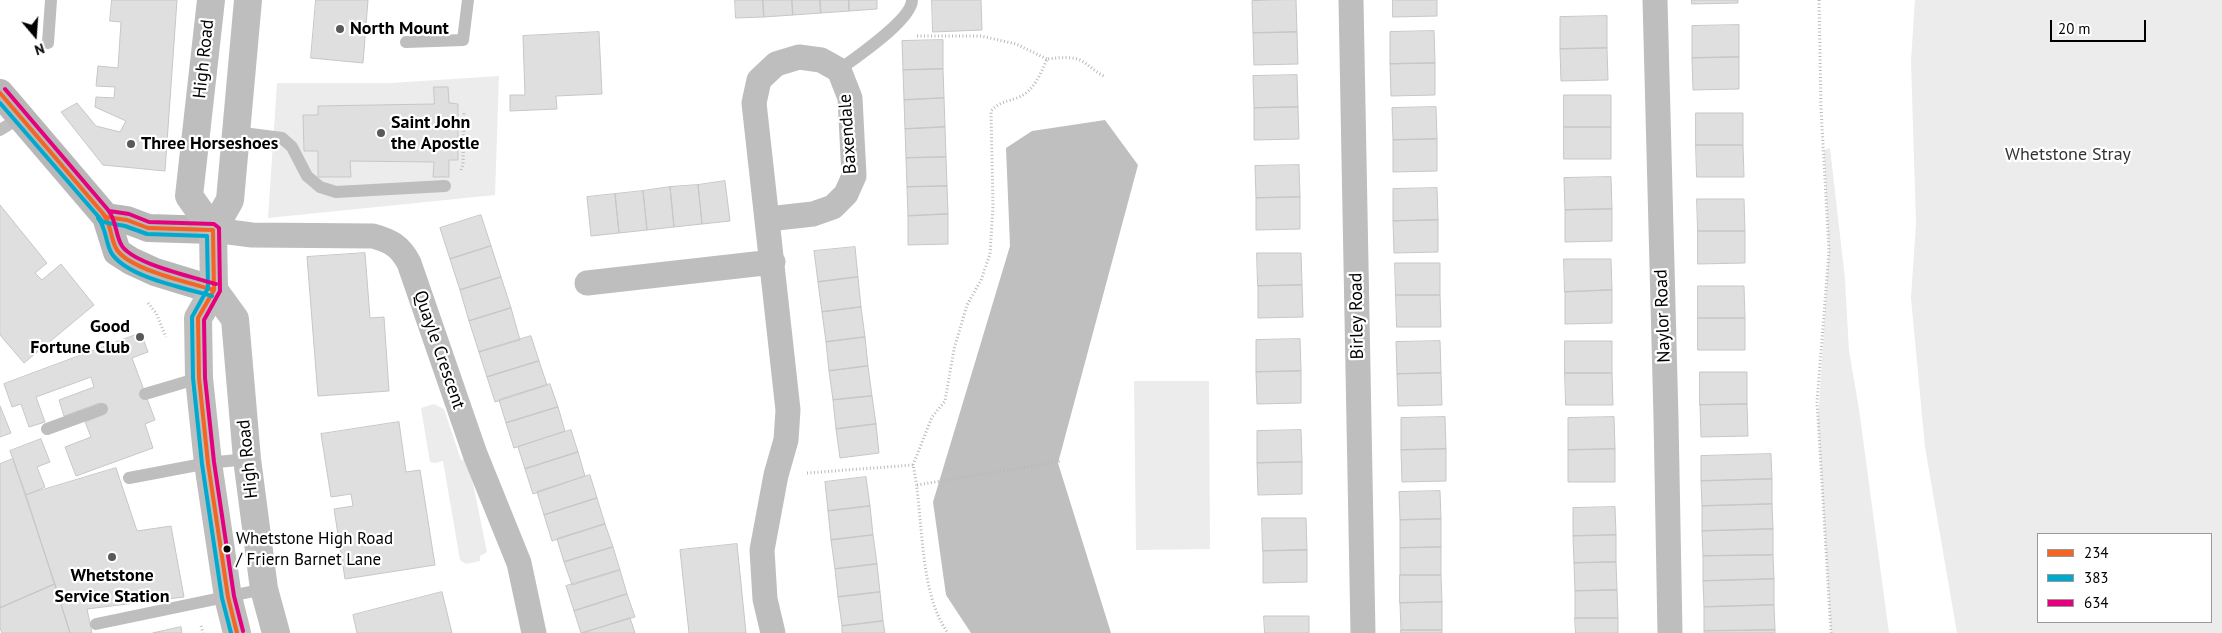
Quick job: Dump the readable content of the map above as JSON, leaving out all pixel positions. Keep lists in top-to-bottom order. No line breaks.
{"streets":{"main road":["High Road"],"street":["Baxendale","Birley Road","Naylor Road","Quayle Crescent"]},"crossings":[["High Road","Quayle Crescent"]],"parks":["Whetstone Stray"],"places":["North Mount","Saint John the Apostle","Three Horseshoes","Good Fortune Club","Whetstone High Road / Friern Barnet Lane","Whetstone Service Station"],"lines":["transit line 634","transit line 234","transit line 383"],"legend":["234","383","634"],"scale_bar":"20 m","north":"bottom"}
